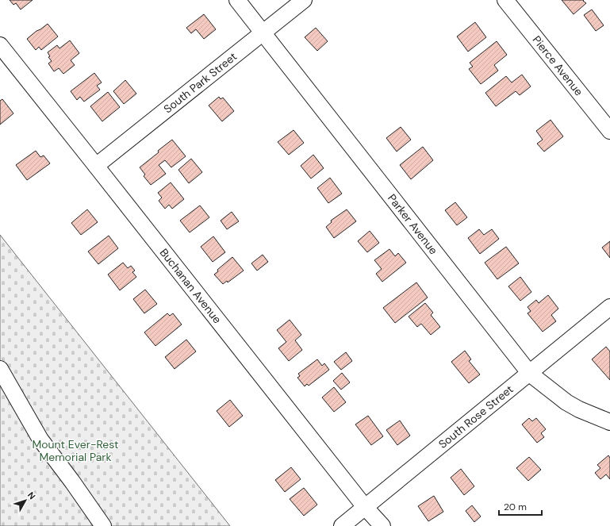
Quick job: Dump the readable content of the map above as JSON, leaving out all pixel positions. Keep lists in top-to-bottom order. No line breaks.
{"streets":{"street":["Pierce Avenue","South Park Street","Parker Avenue","Buchanan Avenue","South Rose Street"]},"crossings":[["South Park Street","Parker Avenue"],["South Park Street","Buchanan Avenue"],["Parker Avenue","South Rose Street"],["Buchanan Avenue","South Rose Street"]],"parks":["Mount Ever-Rest Memorial Park"],"scale_bar":"20 m","north":"top right"}
